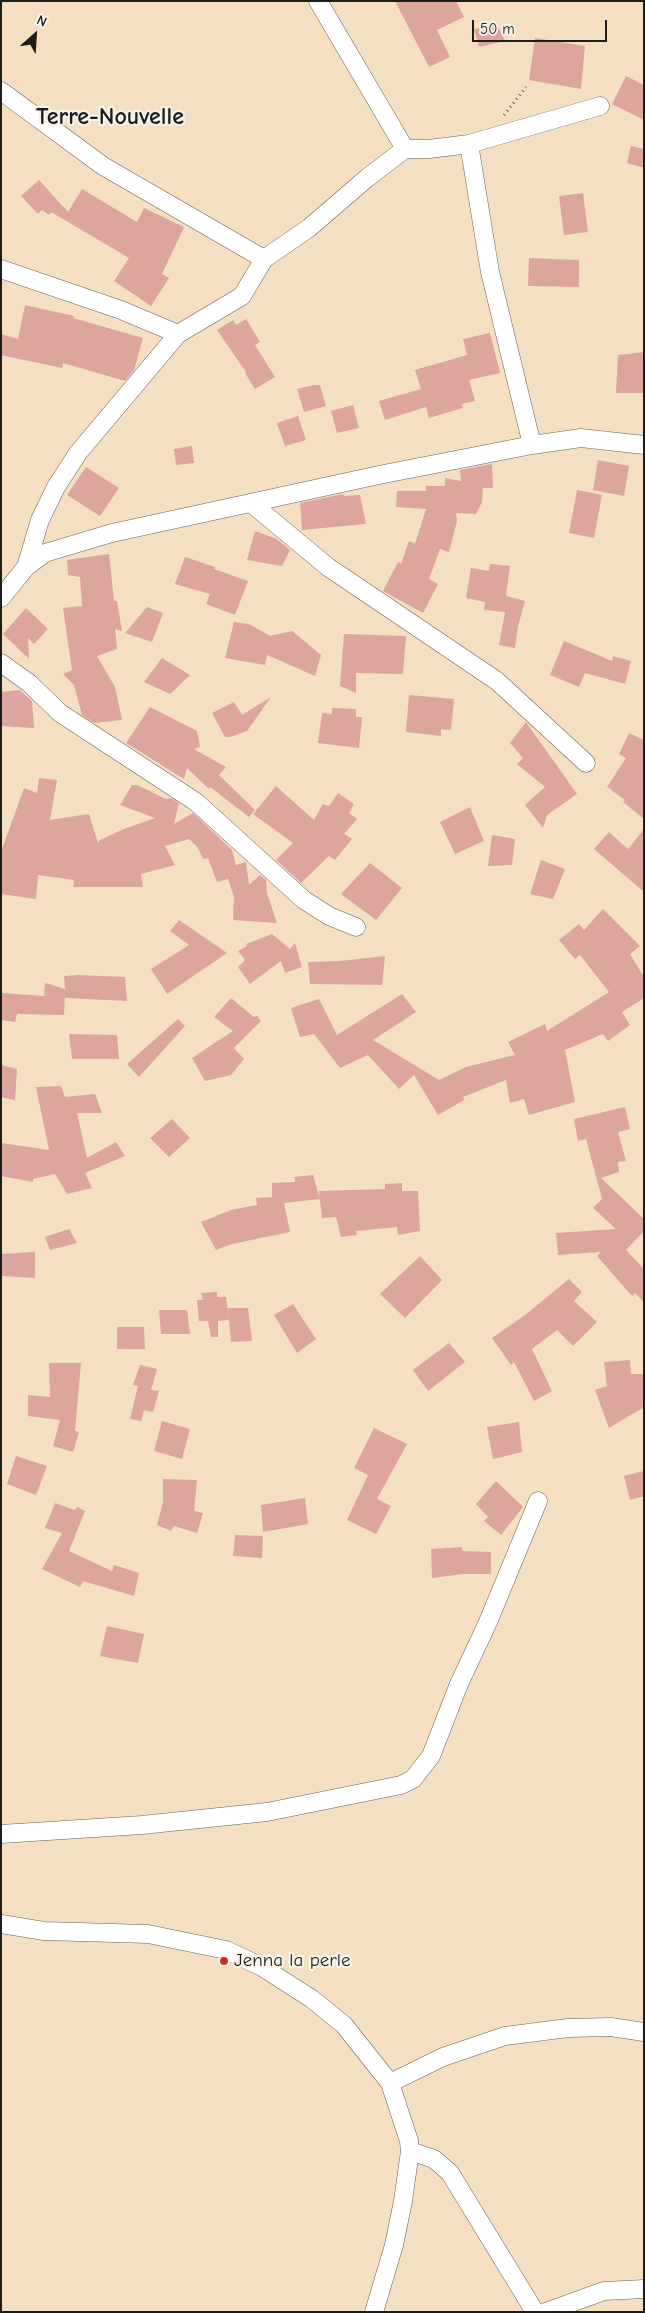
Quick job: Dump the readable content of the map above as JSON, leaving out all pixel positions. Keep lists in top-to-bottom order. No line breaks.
{"districts":["Terre-Nouvelle"],"places":["Jenna la perle"],"scale_bar":"50 m","north":"top right"}
